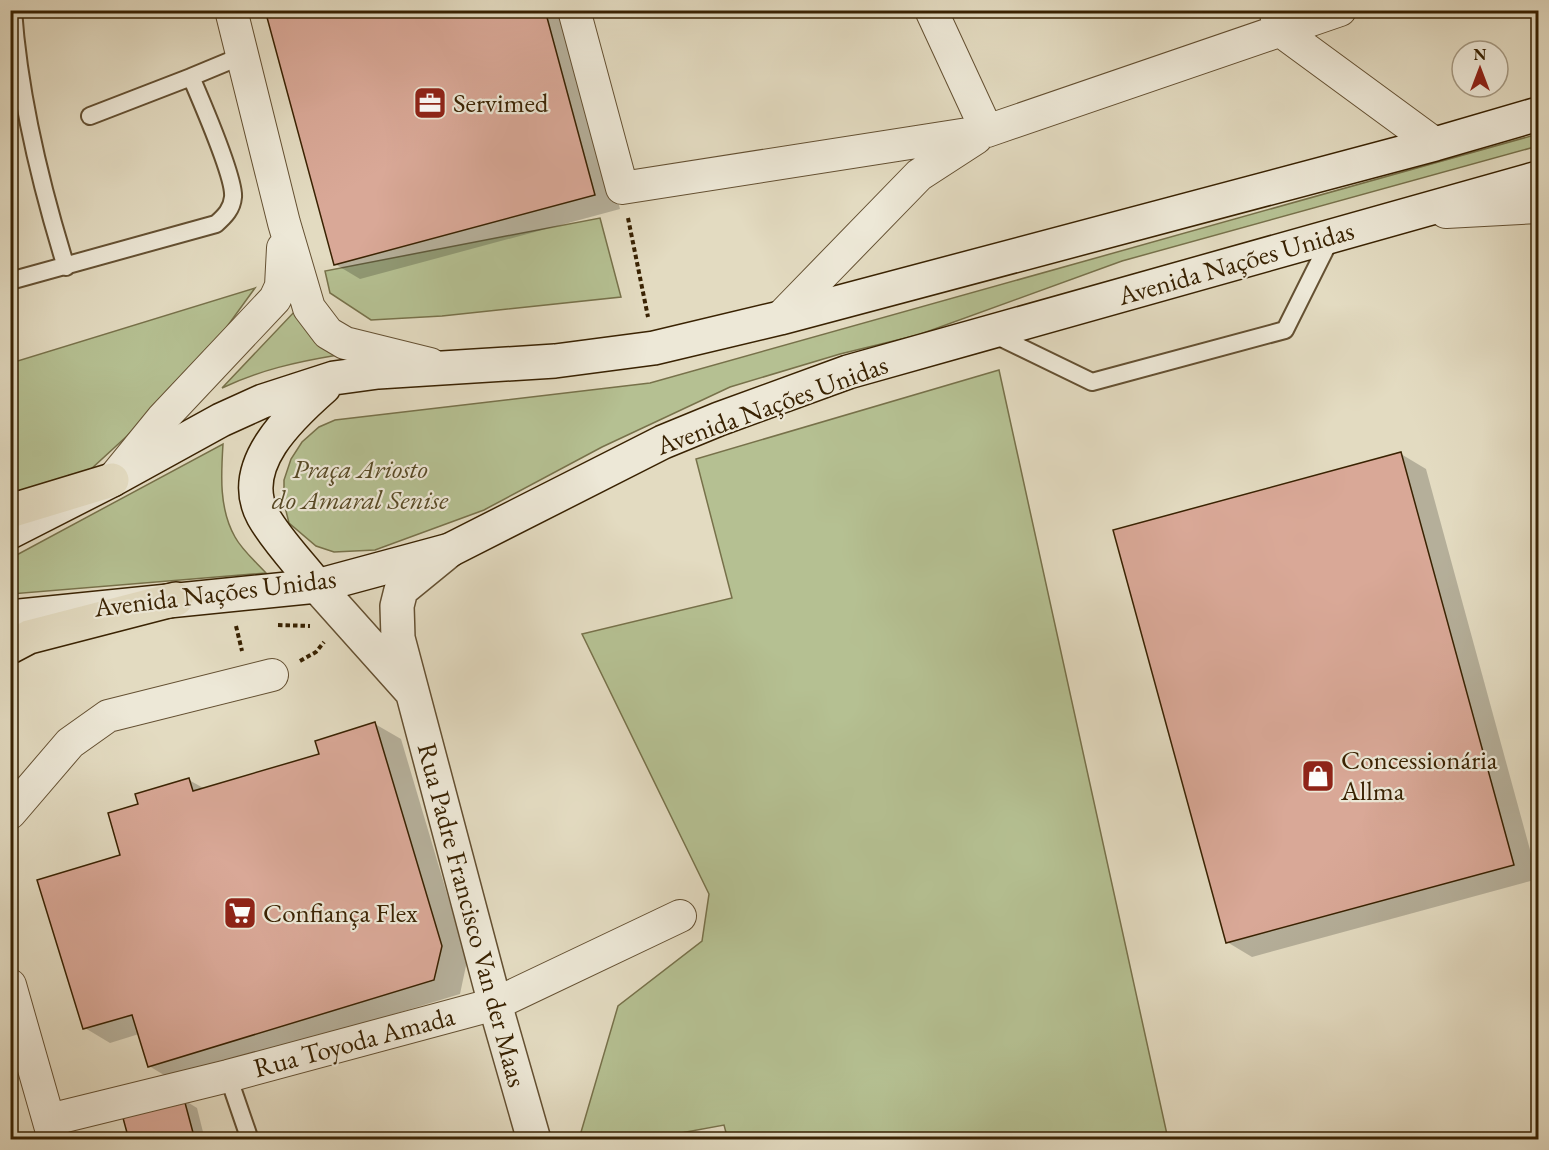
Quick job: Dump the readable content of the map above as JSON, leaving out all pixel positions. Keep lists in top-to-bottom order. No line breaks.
{"streets":{"main road":["Avenida Nações Unidas","Rua Padre Francisco Van der Maas"],"street":["Rua Toyoda Amada"]},"crossings":[["Avenida Nações Unidas","Rua Padre Francisco Van der Maas"],["Rua Padre Francisco Van der Maas","Rua Toyoda Amada"]],"parks":["Praça Ariosto do Amaral Senise"],"places":{"office":["Servimed"],"shop":["Concessionária Allma"],"supermarket":["Confiança Flex"]},"north":"top"}
